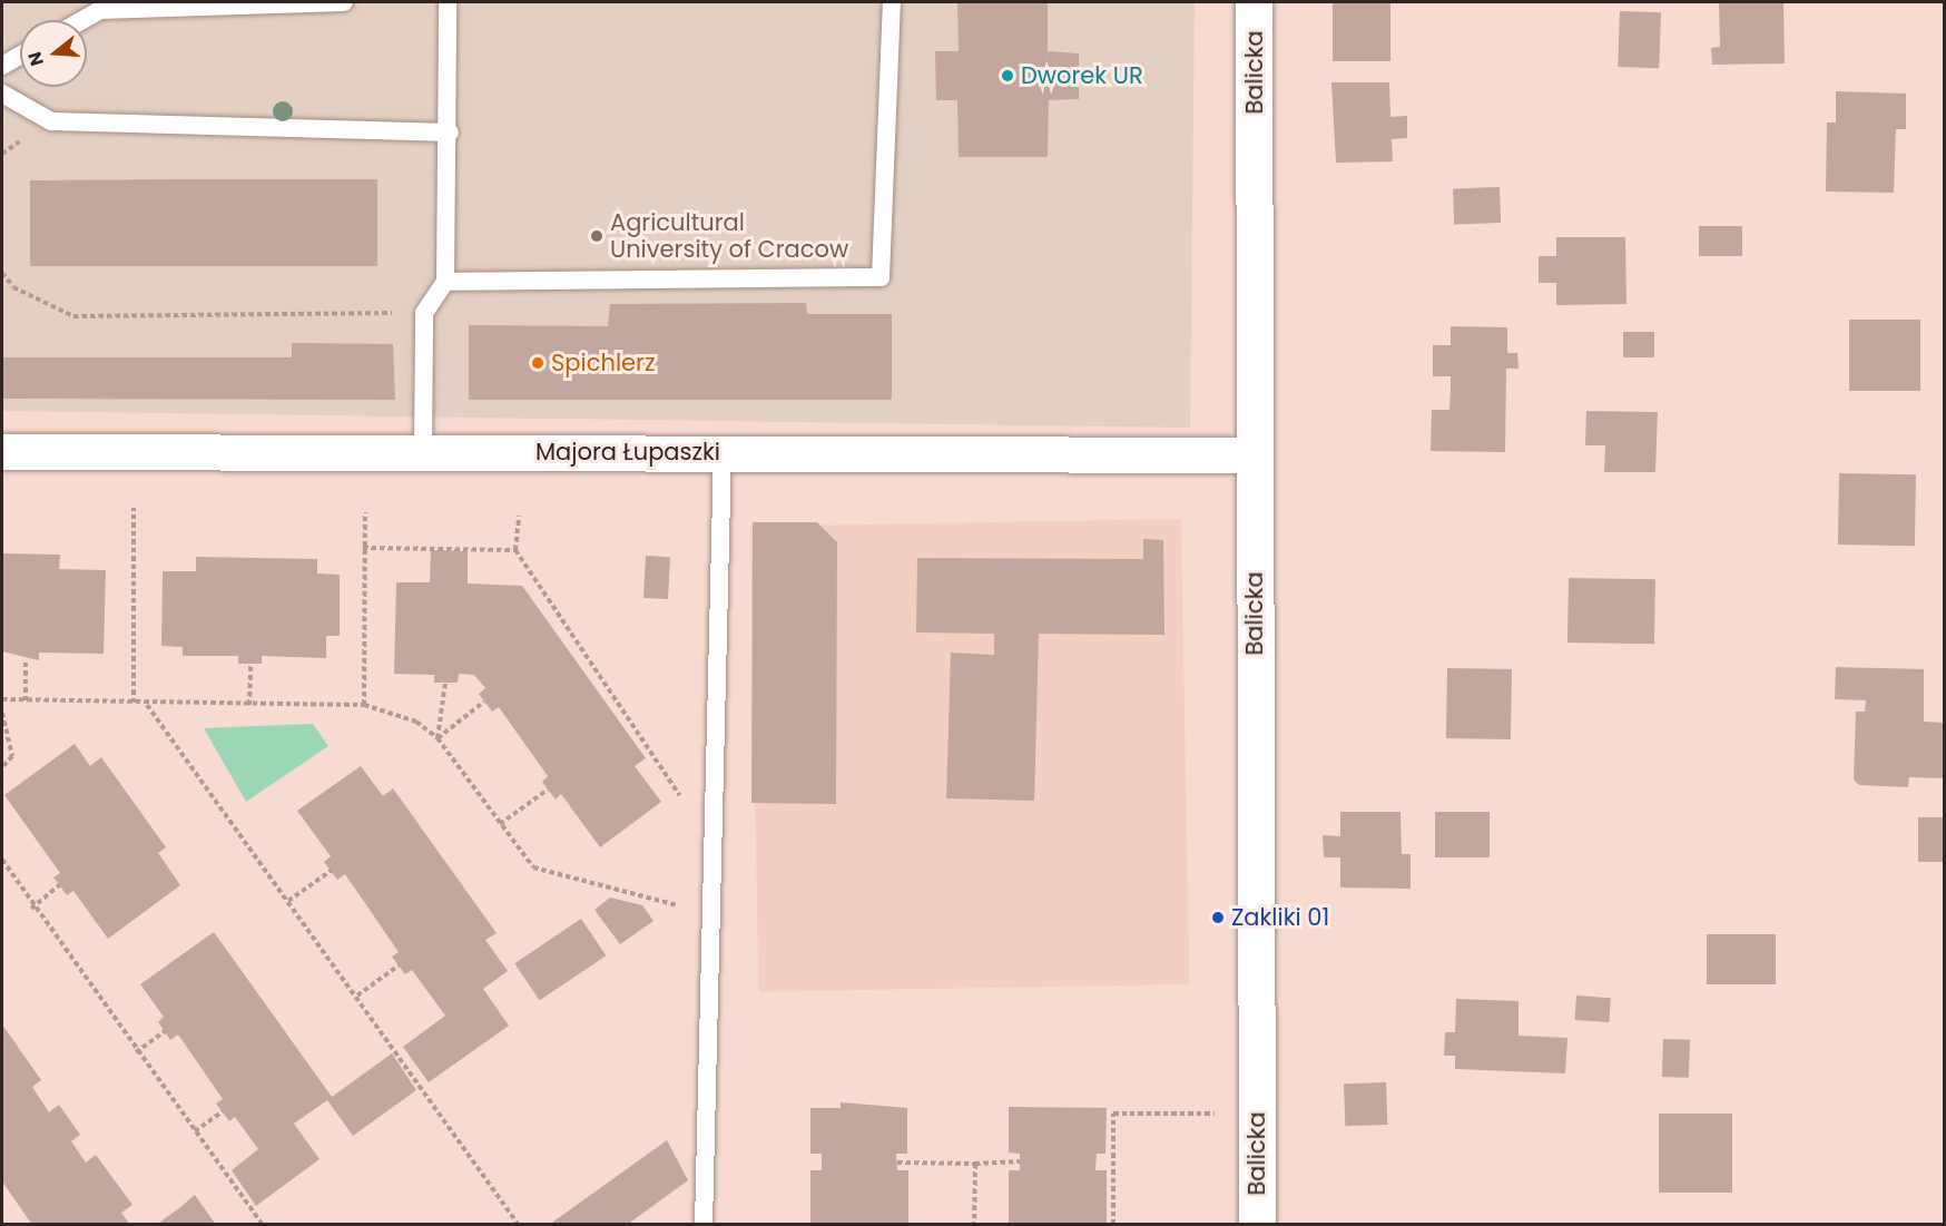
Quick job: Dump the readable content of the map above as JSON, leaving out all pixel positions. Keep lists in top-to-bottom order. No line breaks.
{"streets":{"street":["Balicka","Majora Łupaszki"]},"crossings":[["Balicka","Majora Łupaszki"]],"places":["Dworek UR","Agricultural University of Cracow","Spichlerz","Zakliki 01"],"north":"left"}
